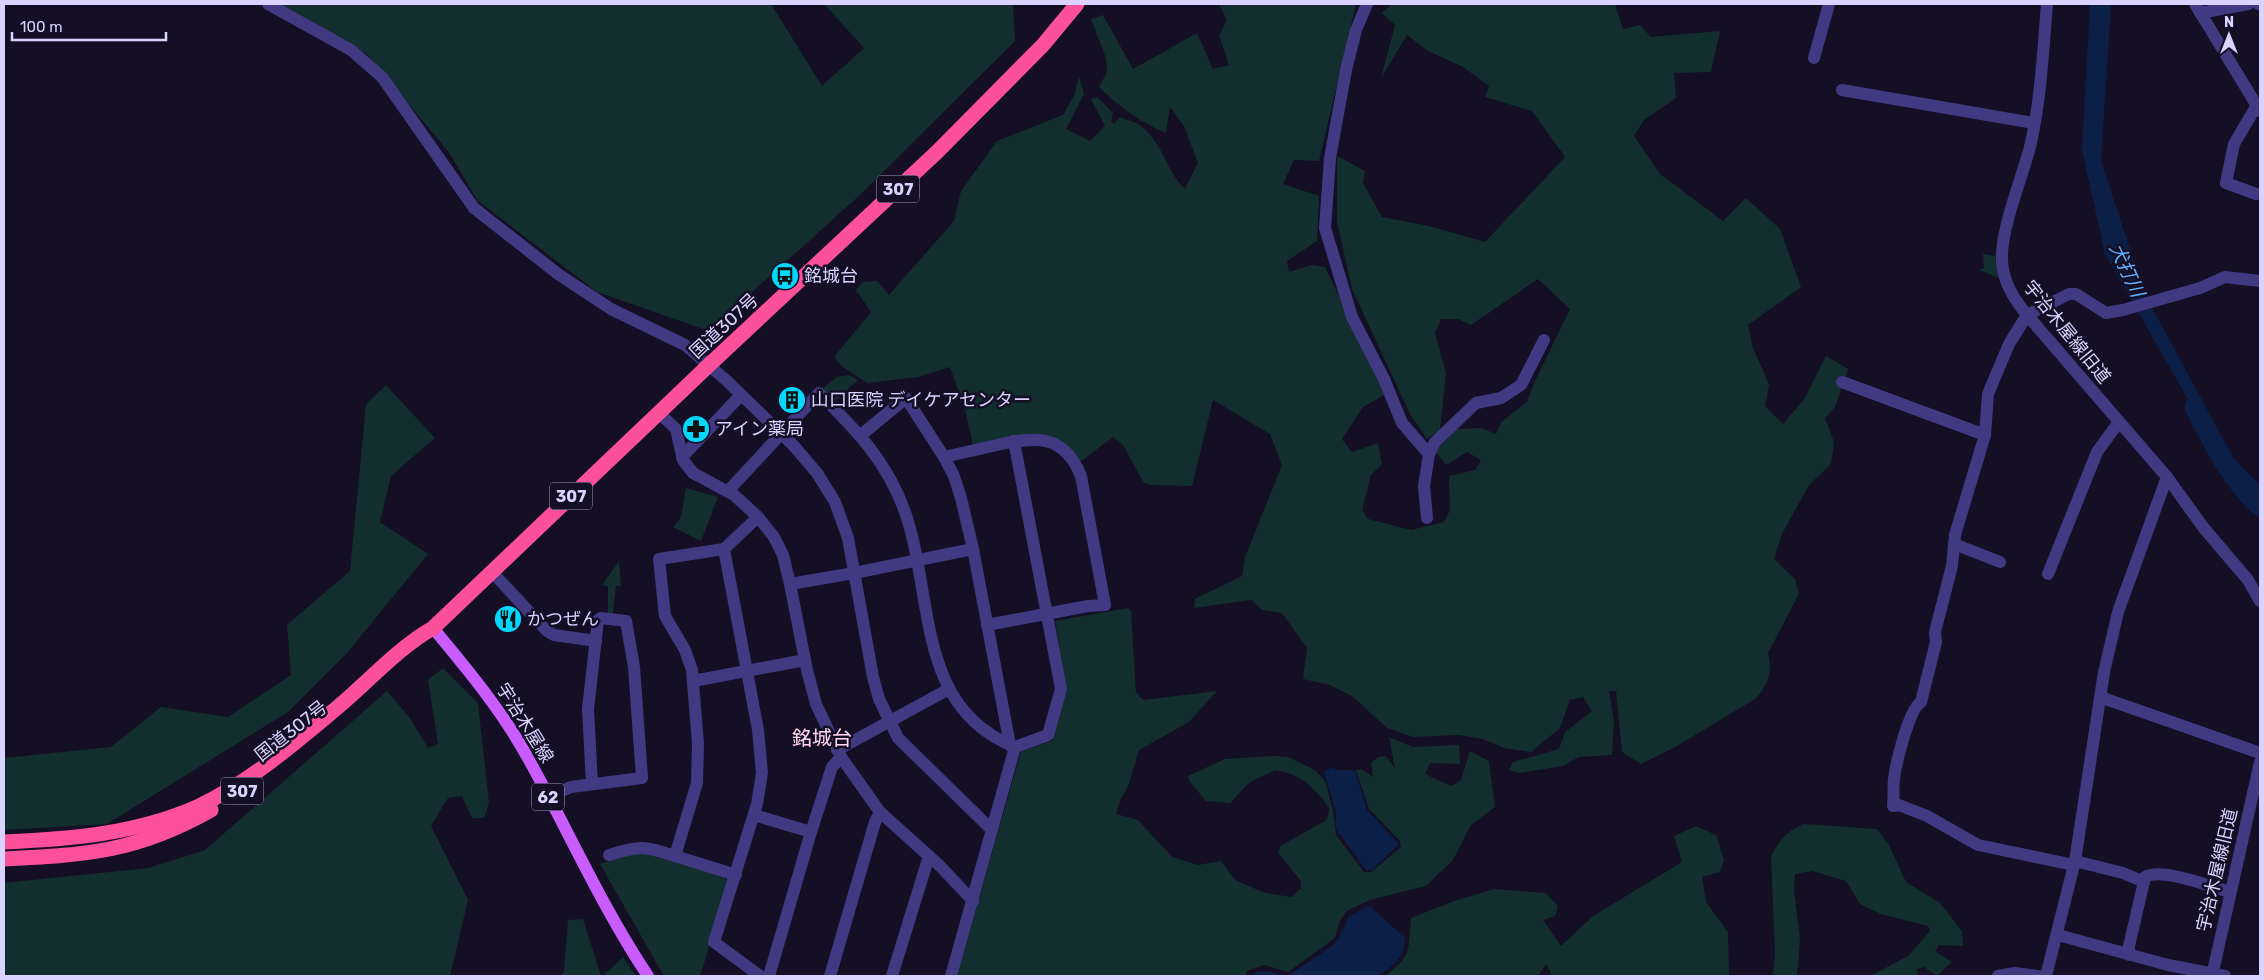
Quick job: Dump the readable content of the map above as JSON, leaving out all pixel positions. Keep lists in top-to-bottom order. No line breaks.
{"streets":{"highway":["307","国道307号"],"main road":["宇治木屋線","62"],"street":["宇治木屋線旧道"]},"crossings":[["国道307号","宇治木屋線"]],"districts":["銘城台"],"water":["犬打川"],"places":{"bus stop":["銘城台"],"building":["山口医院 デイケアセンター"],"pharmacy":["アイン薬局"],"restaurant":["かつぜん"]},"scale_bar":"100 m","north":"top"}
